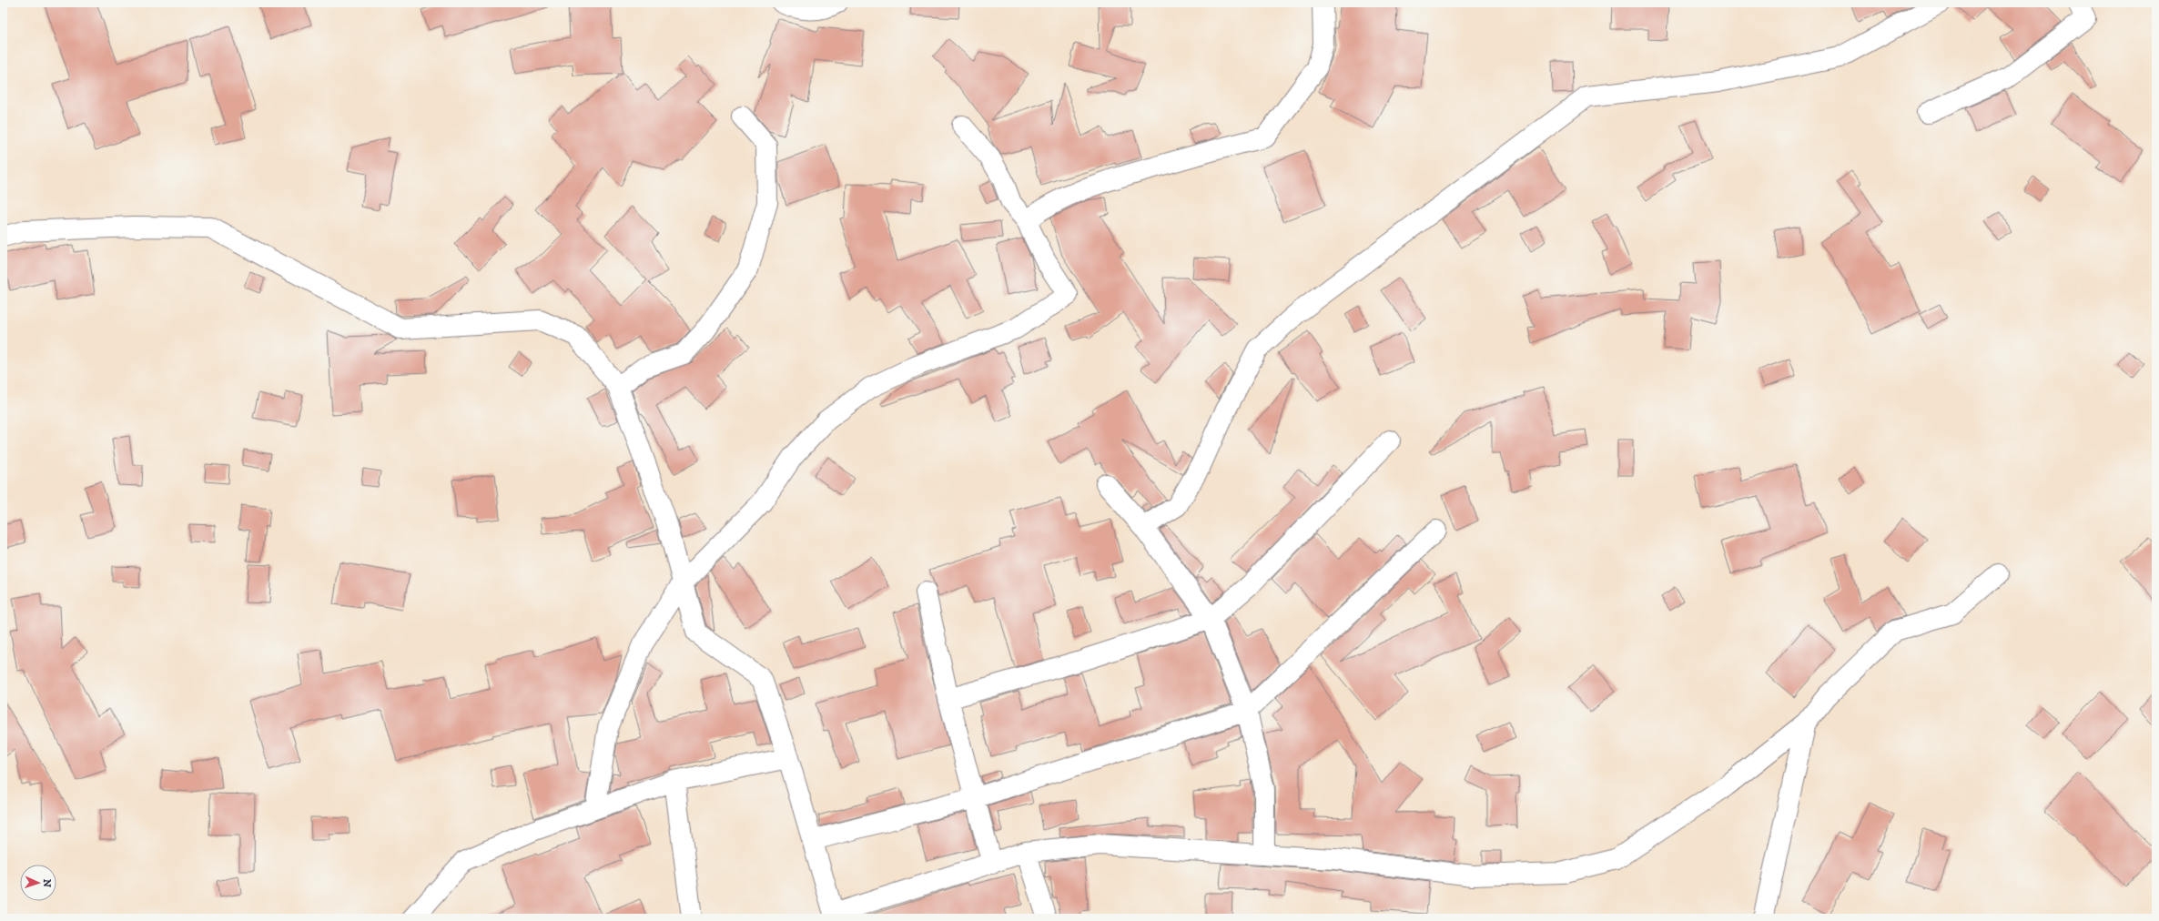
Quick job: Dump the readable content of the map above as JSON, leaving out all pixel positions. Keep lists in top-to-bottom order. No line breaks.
{"north":"right"}
